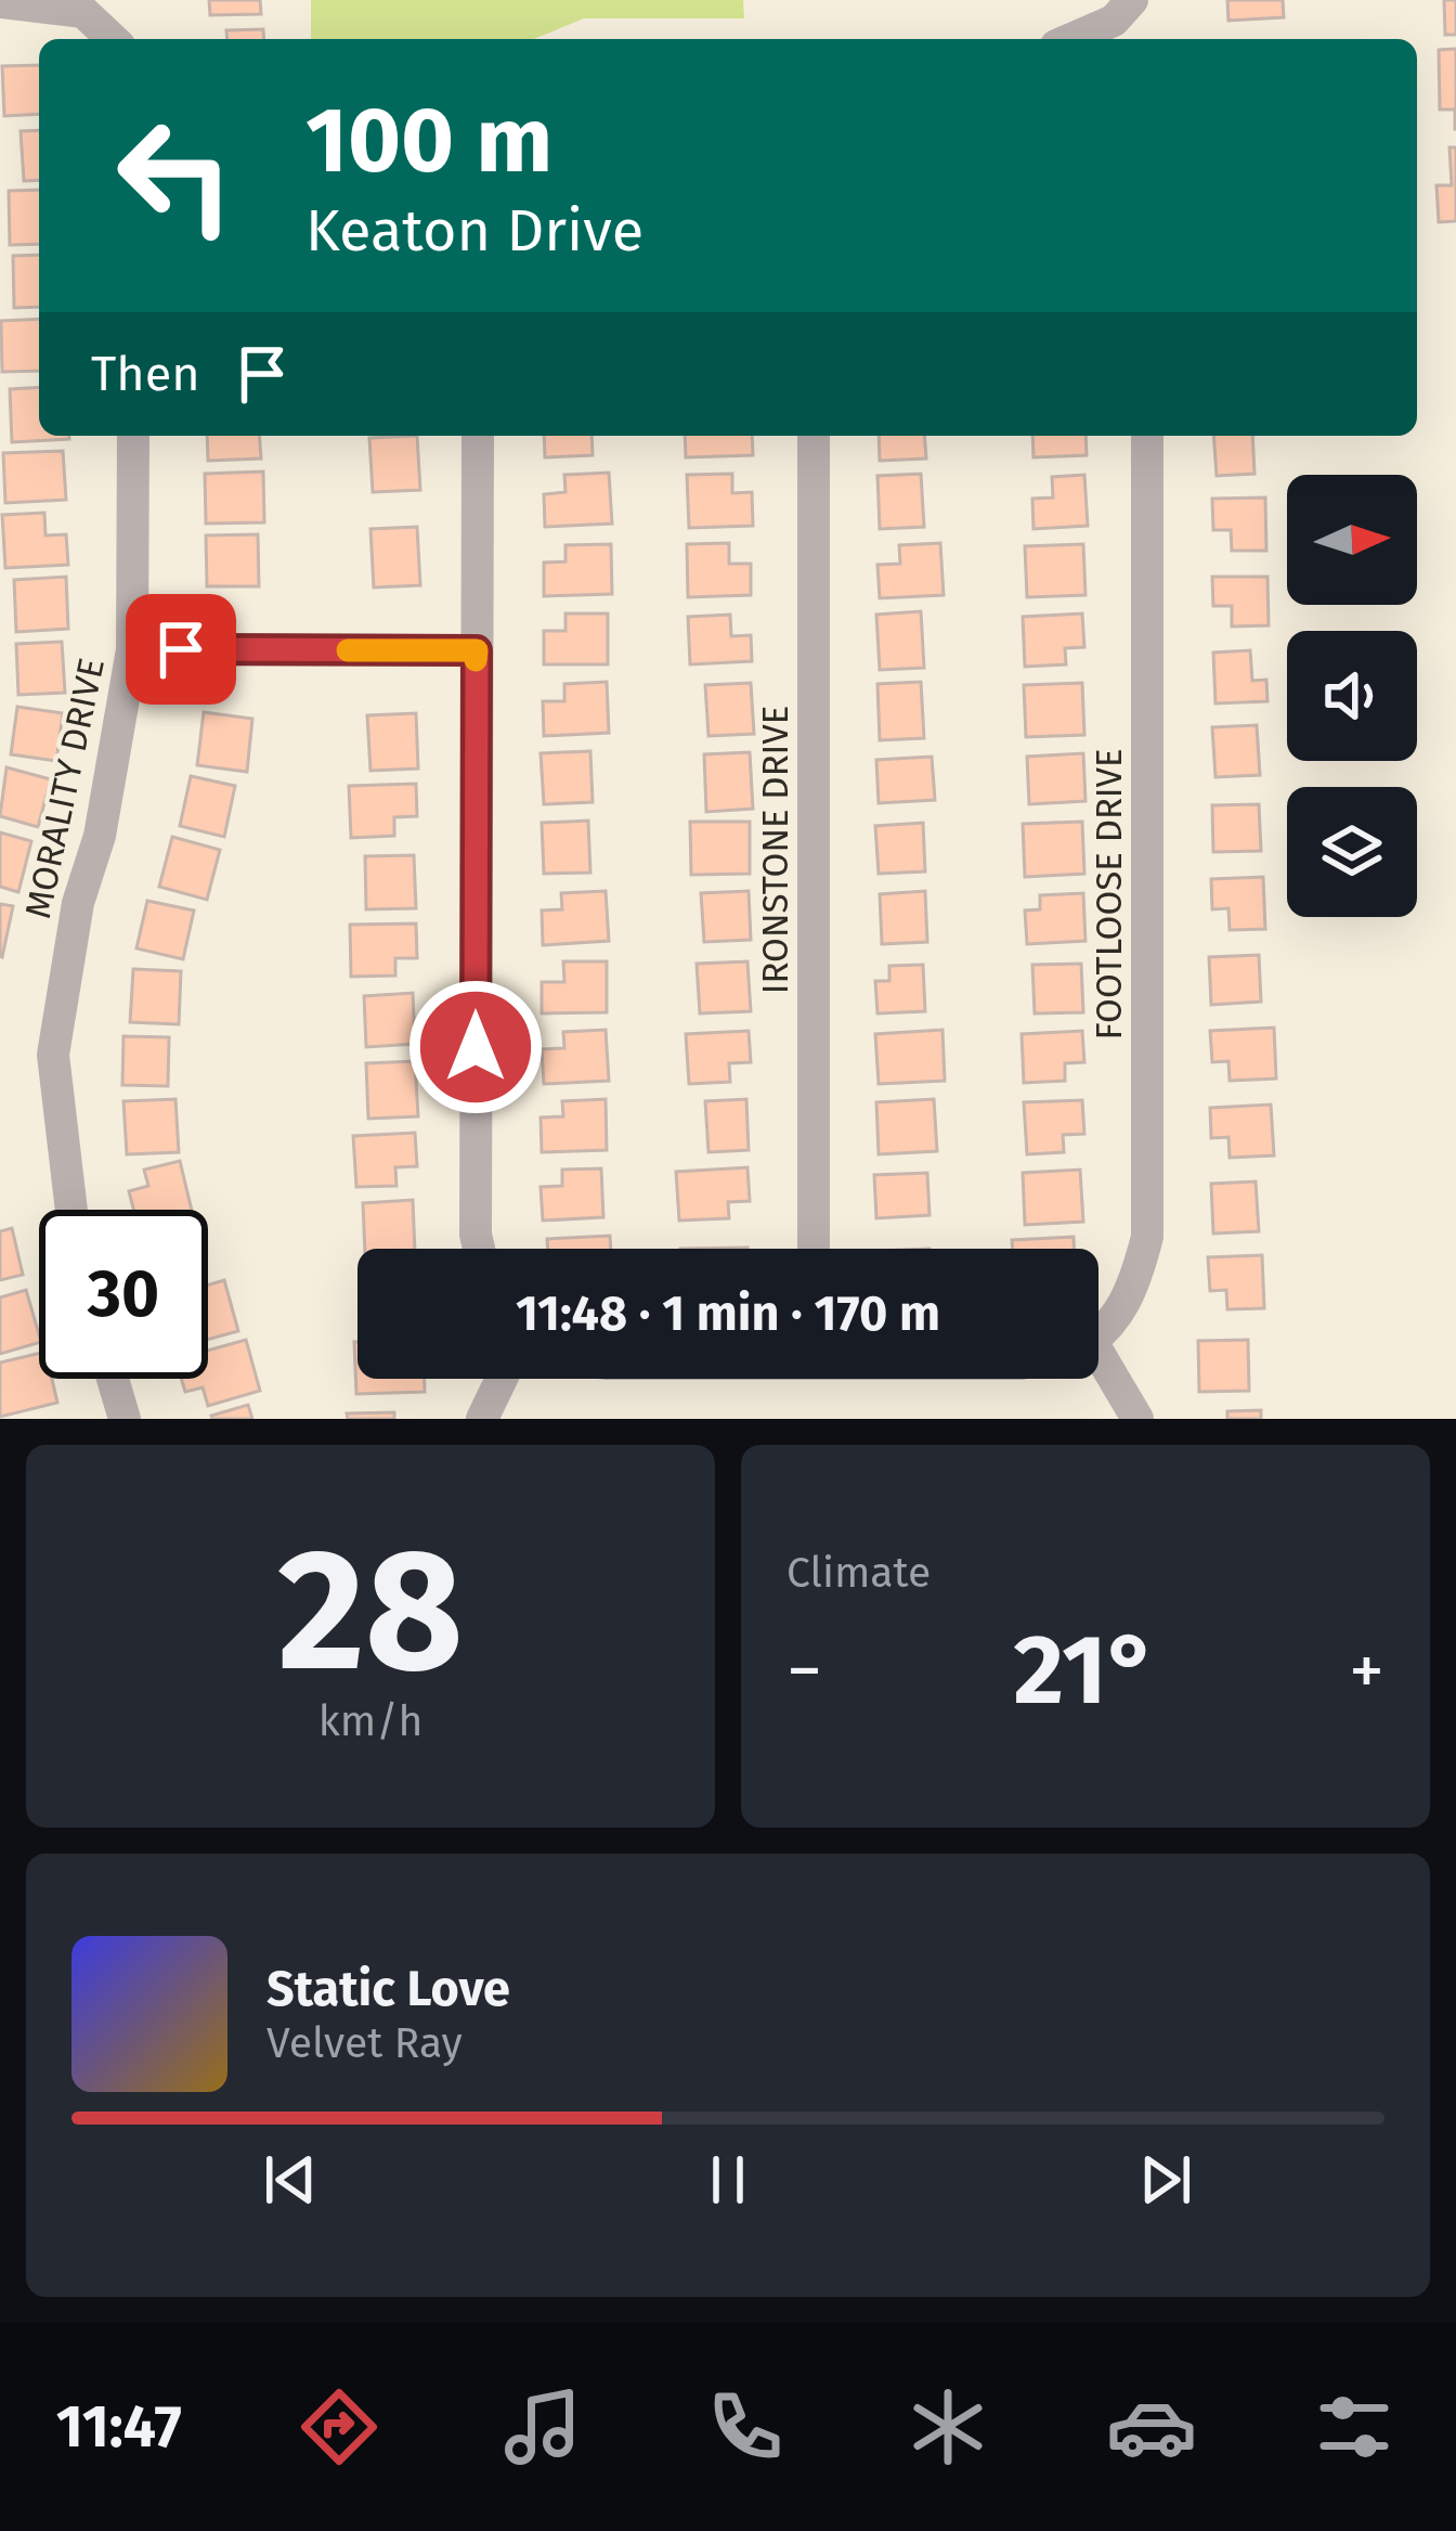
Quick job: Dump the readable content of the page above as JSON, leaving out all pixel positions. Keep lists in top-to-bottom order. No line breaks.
{"streets":{"street":["MORALITY DRIVE","IRONSTONE DRIVE","FOOTLOOSE DRIVE"]},"north":"right","page":{"turn":["100 m","Keaton Drive"],"then":"Then","limit":"30","trip":"11:48 · 1 min · 170 m","tile":[["28","km/h"],"Climate"],"heat":["−","21°","+"],"song":["Static Love","Velvet Ray"],"tabs":"11:47"}}
